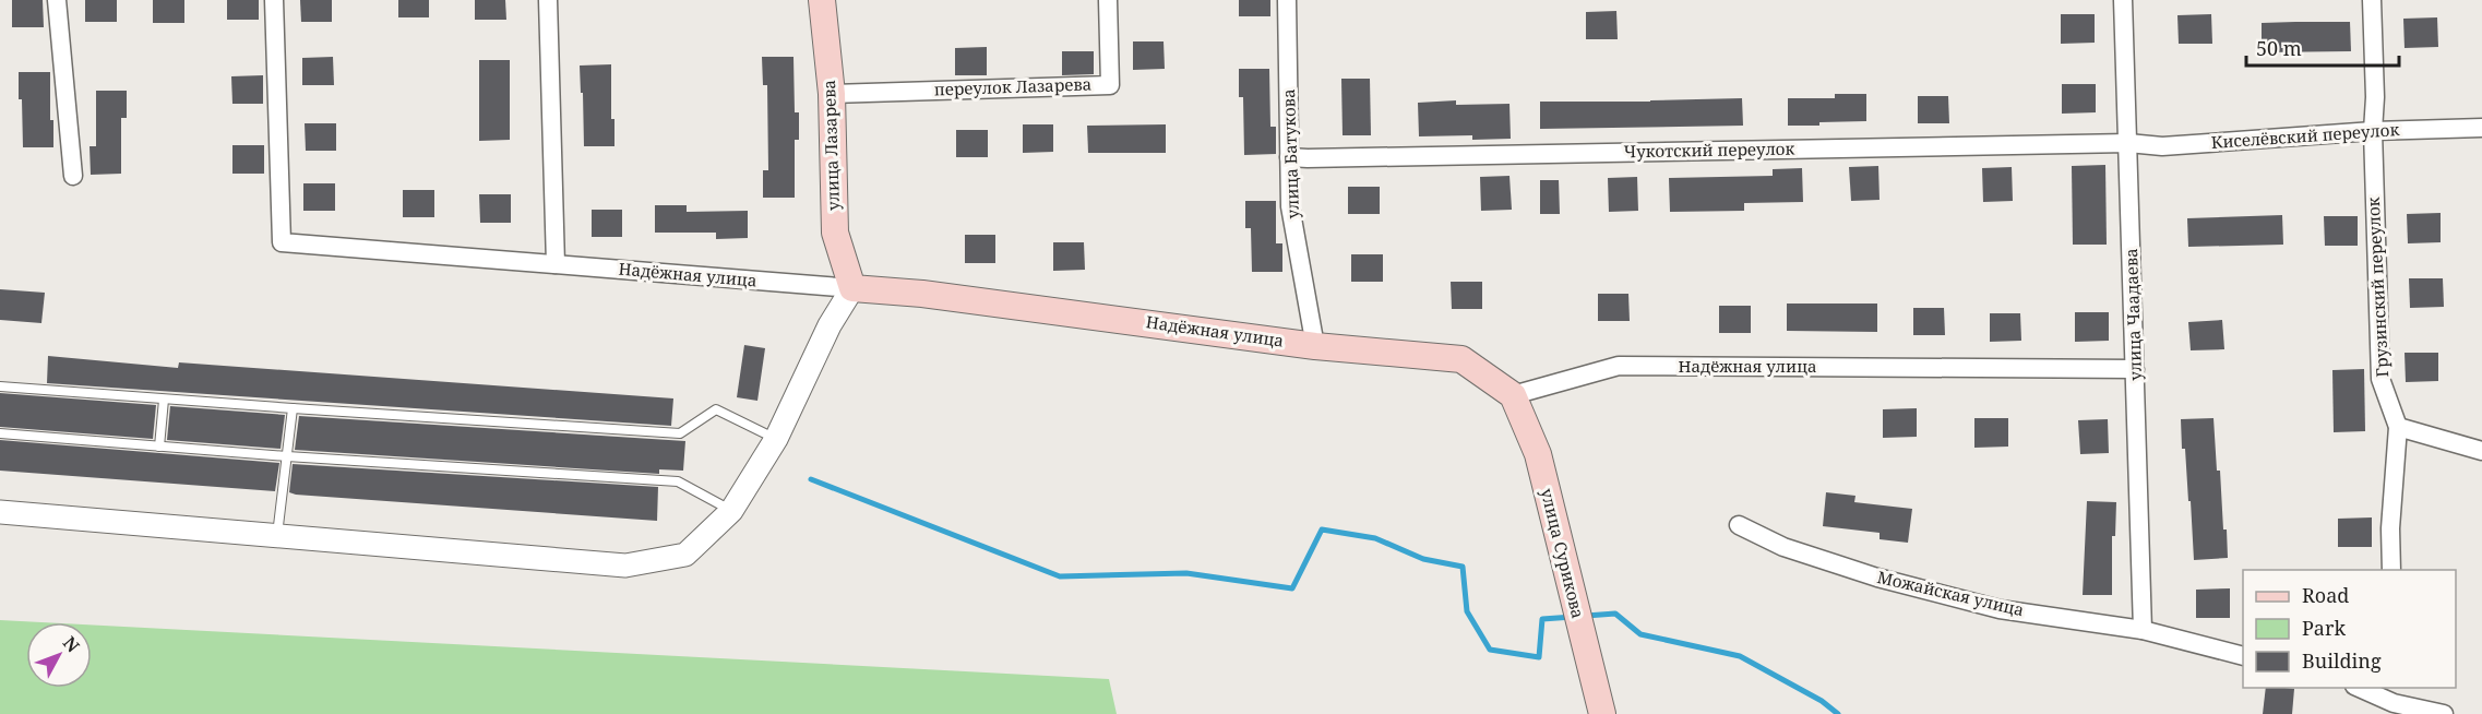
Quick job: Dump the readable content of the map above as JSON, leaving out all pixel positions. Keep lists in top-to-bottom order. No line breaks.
{"streets":{"main road":["улица Лазарева","Надёжная улица","улица Сурикова"],"street":["переулок Лазарева","Киселёвский переулок","Чукотский переулок","улица Батукова","Грузинский переулок","улица Чаадаева","Можайская улица"]},"crossings":[["переулок Лазарева","улица Лазарева"],["Киселёвский переулок","Чукотский переулок"],["Киселёвский переулок","Грузинский переулок"],["Киселёвский переулок","улица Чаадаева"],["улица Лазарева","Надёжная улица"],["Чукотский переулок","улица Батукова"],["Чукотский переулок","улица Чаадаева"],["улица Батукова","Надёжная улица"],["Надёжная улица","улица Чаадаева"],["Надёжная улица","улица Сурикова"],["улица Чаадаева","Можайская улица"]],"legend":["Road","Park","Building"],"scale_bar":"50 m","north":"top right"}
